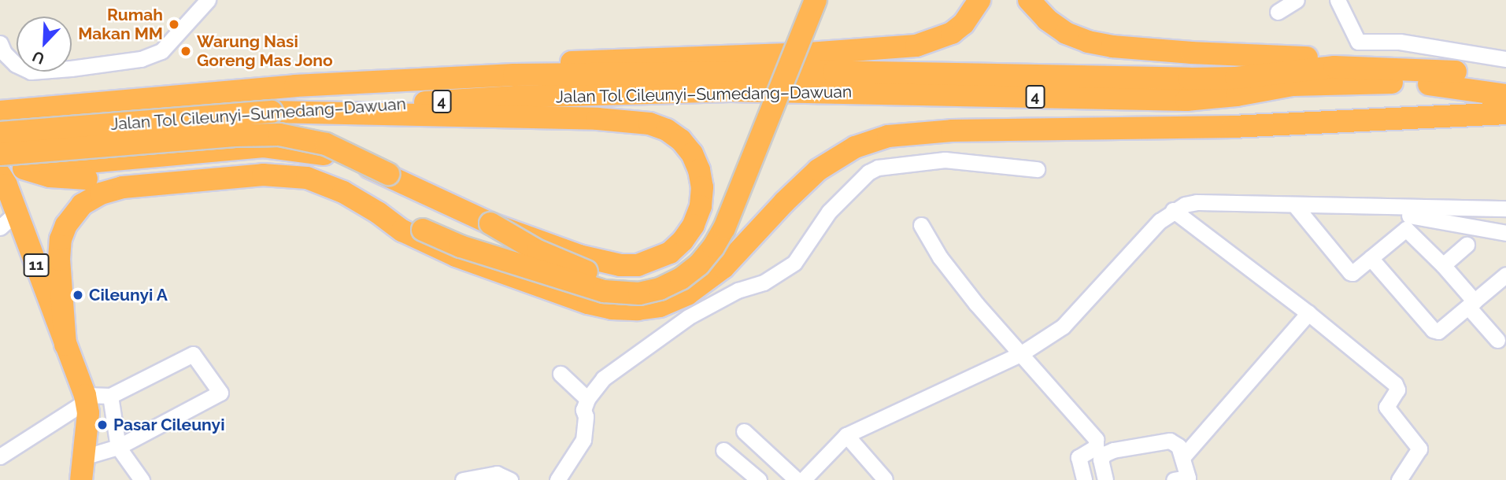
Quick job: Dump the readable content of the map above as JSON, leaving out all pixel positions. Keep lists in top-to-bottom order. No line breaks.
{"streets":{"highway":["Jalan Tol Cileunyi–Sumedang–Dawuan","4","11"]},"crossings":[["Jalan Tol Cileunyi–Sumedang–Dawuan","4"]],"places":["Rumah Makan MM","Warung Nasi Goreng Mas Jono","Cileunyi A","Pasar Cileunyi"],"north":"bottom left"}
